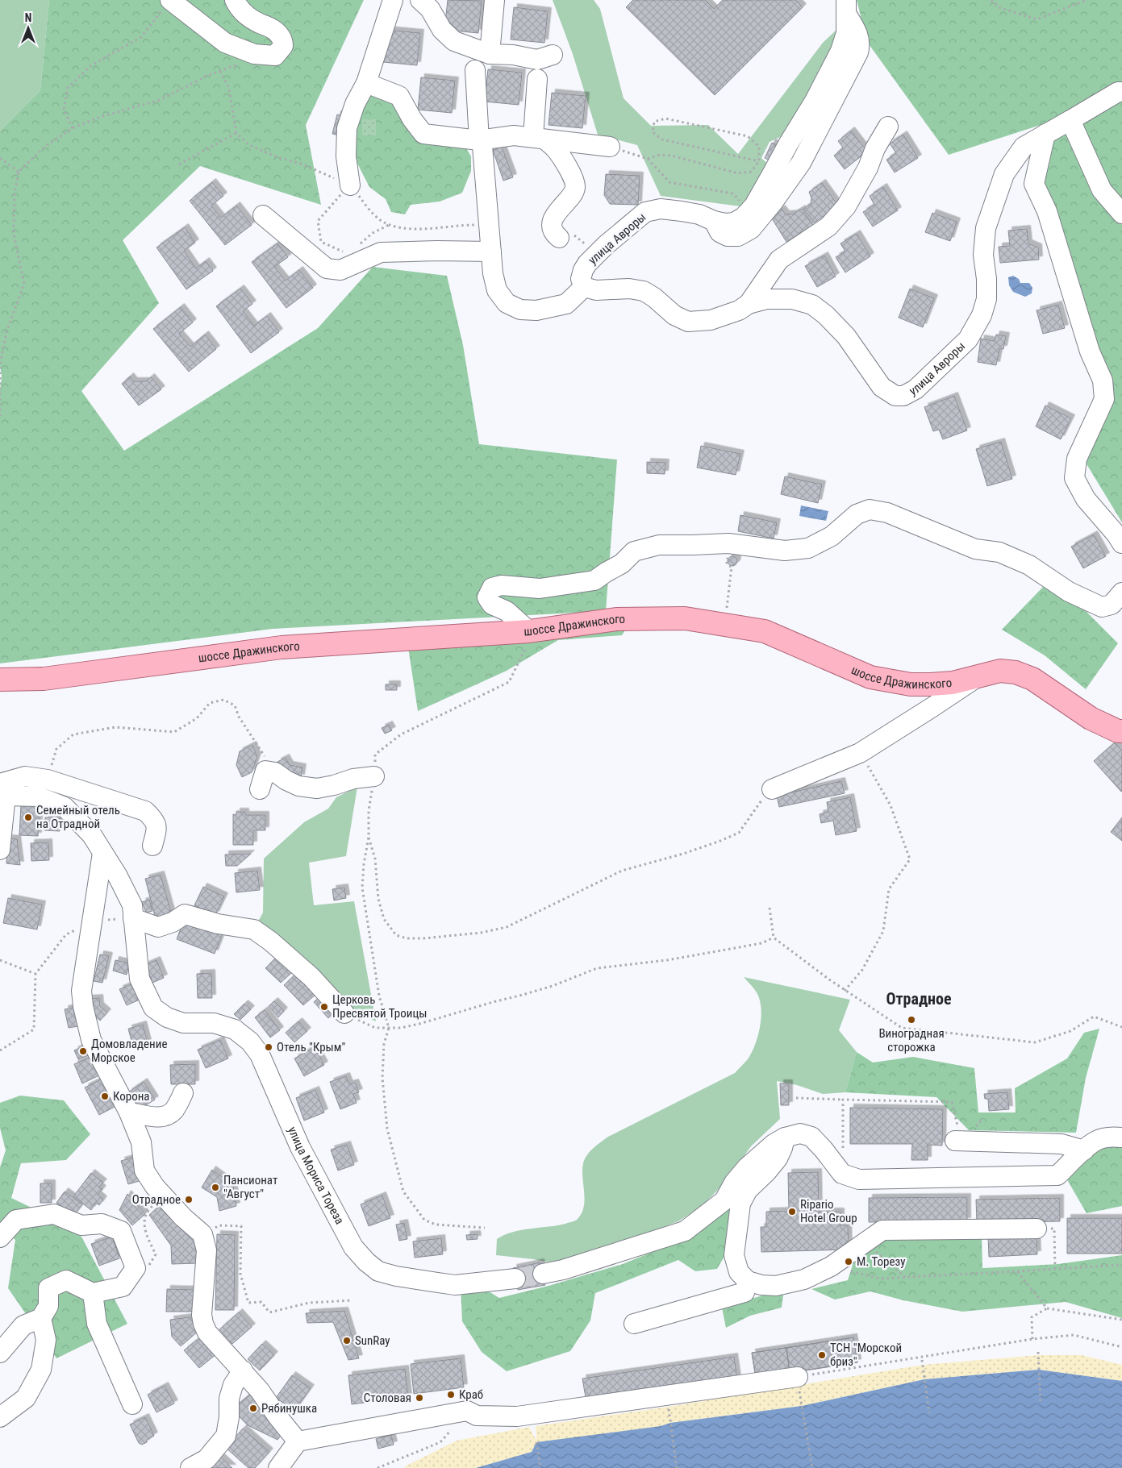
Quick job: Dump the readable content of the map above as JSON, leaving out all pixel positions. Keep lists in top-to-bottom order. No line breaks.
{"streets":{"main road":["шоссе Дражинского"],"street":["улица Авроры","улица Мориса Тореза"]},"districts":["Отрадное"],"places":["Семейный отель на Отрадной","Церковь Пресвятой Троицы","Виноградная сторожка","Отель \"Крым\"","Домовладение Морское","Корона","Пансионат \"Август\"","Отрадное","Ripario Hotel Group","М. Торезу","SunRay","ТСН \"Морской бриз\"","Краб","Столовая","Рябинушка"],"north":"top"}
